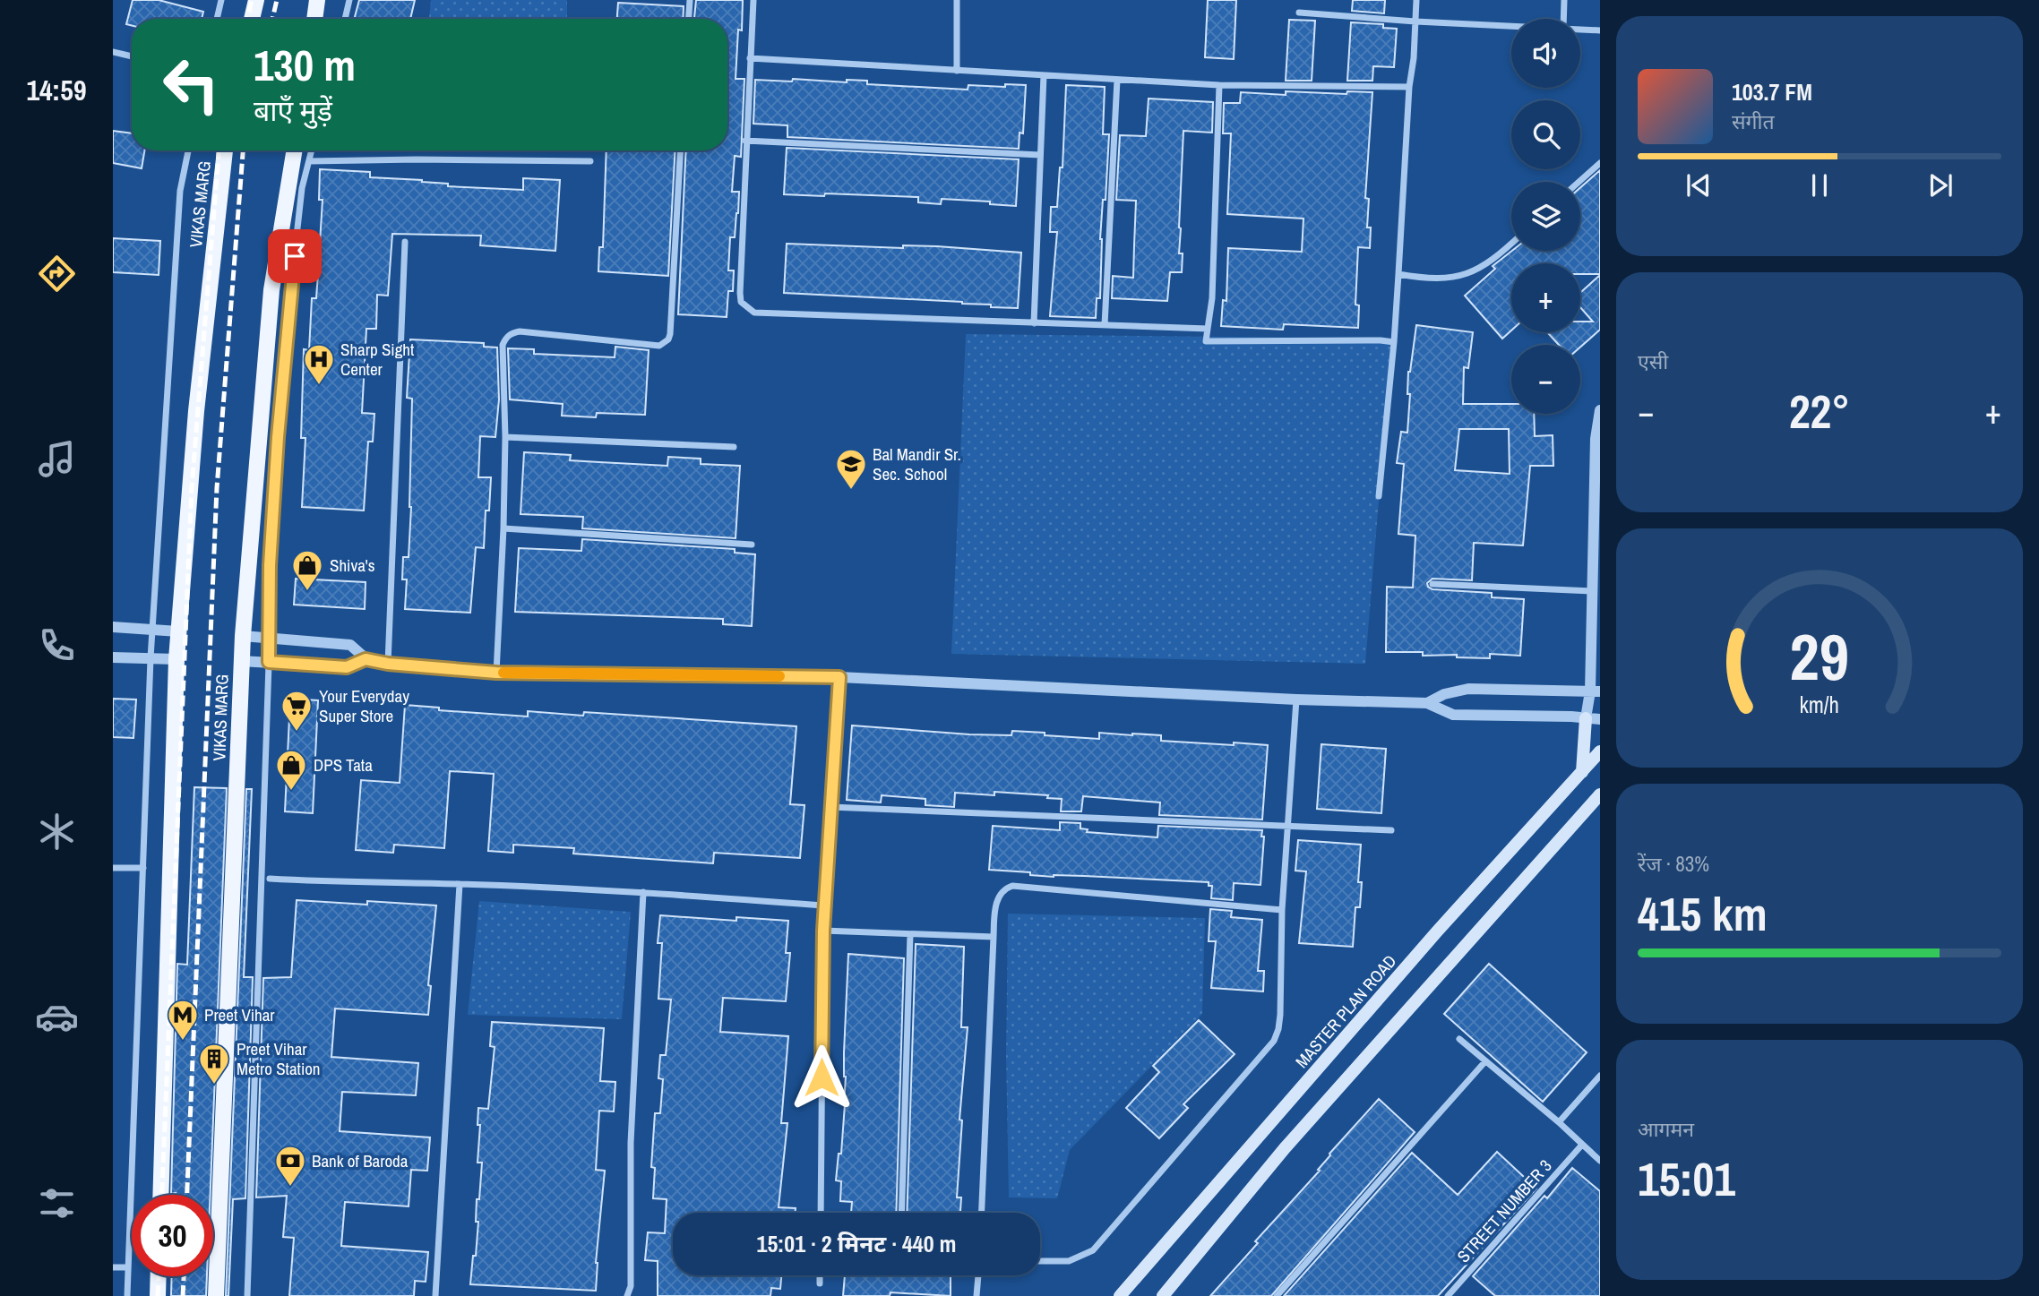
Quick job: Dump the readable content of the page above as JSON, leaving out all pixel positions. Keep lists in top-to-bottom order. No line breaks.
{"streets":{"main road":["VIKAS MARG","MASTER PLAN ROAD"],"street":["STREET NUMBER 3"]},"places":{"hospital":["Sharp Sight Center"],"school or university":["Bal Mandir Sr. Sec. School"],"shop":["Shiva's","DPS Tata"],"supermarket":["Your Everyday Super Store"],"metro station":["Preet Vihar"],"building":["Preet Vihar Metro Station"],"bank":["Bank of Baroda"]},"page":{"tabs":"14:59","map_buttons":["+","−"],"turn":["130 m","बाएँ मुड़ें"],"song":["103.7 FM","संगीत"],"tile":["एसी",["रेंज · 83%","415 km"],["आगमन","15:01"]],"heat":["−","22°","+"],"limit":"30","trip":"15:01 · 2 मिनट · 440 m","gauge":["29","km/h"]}}
